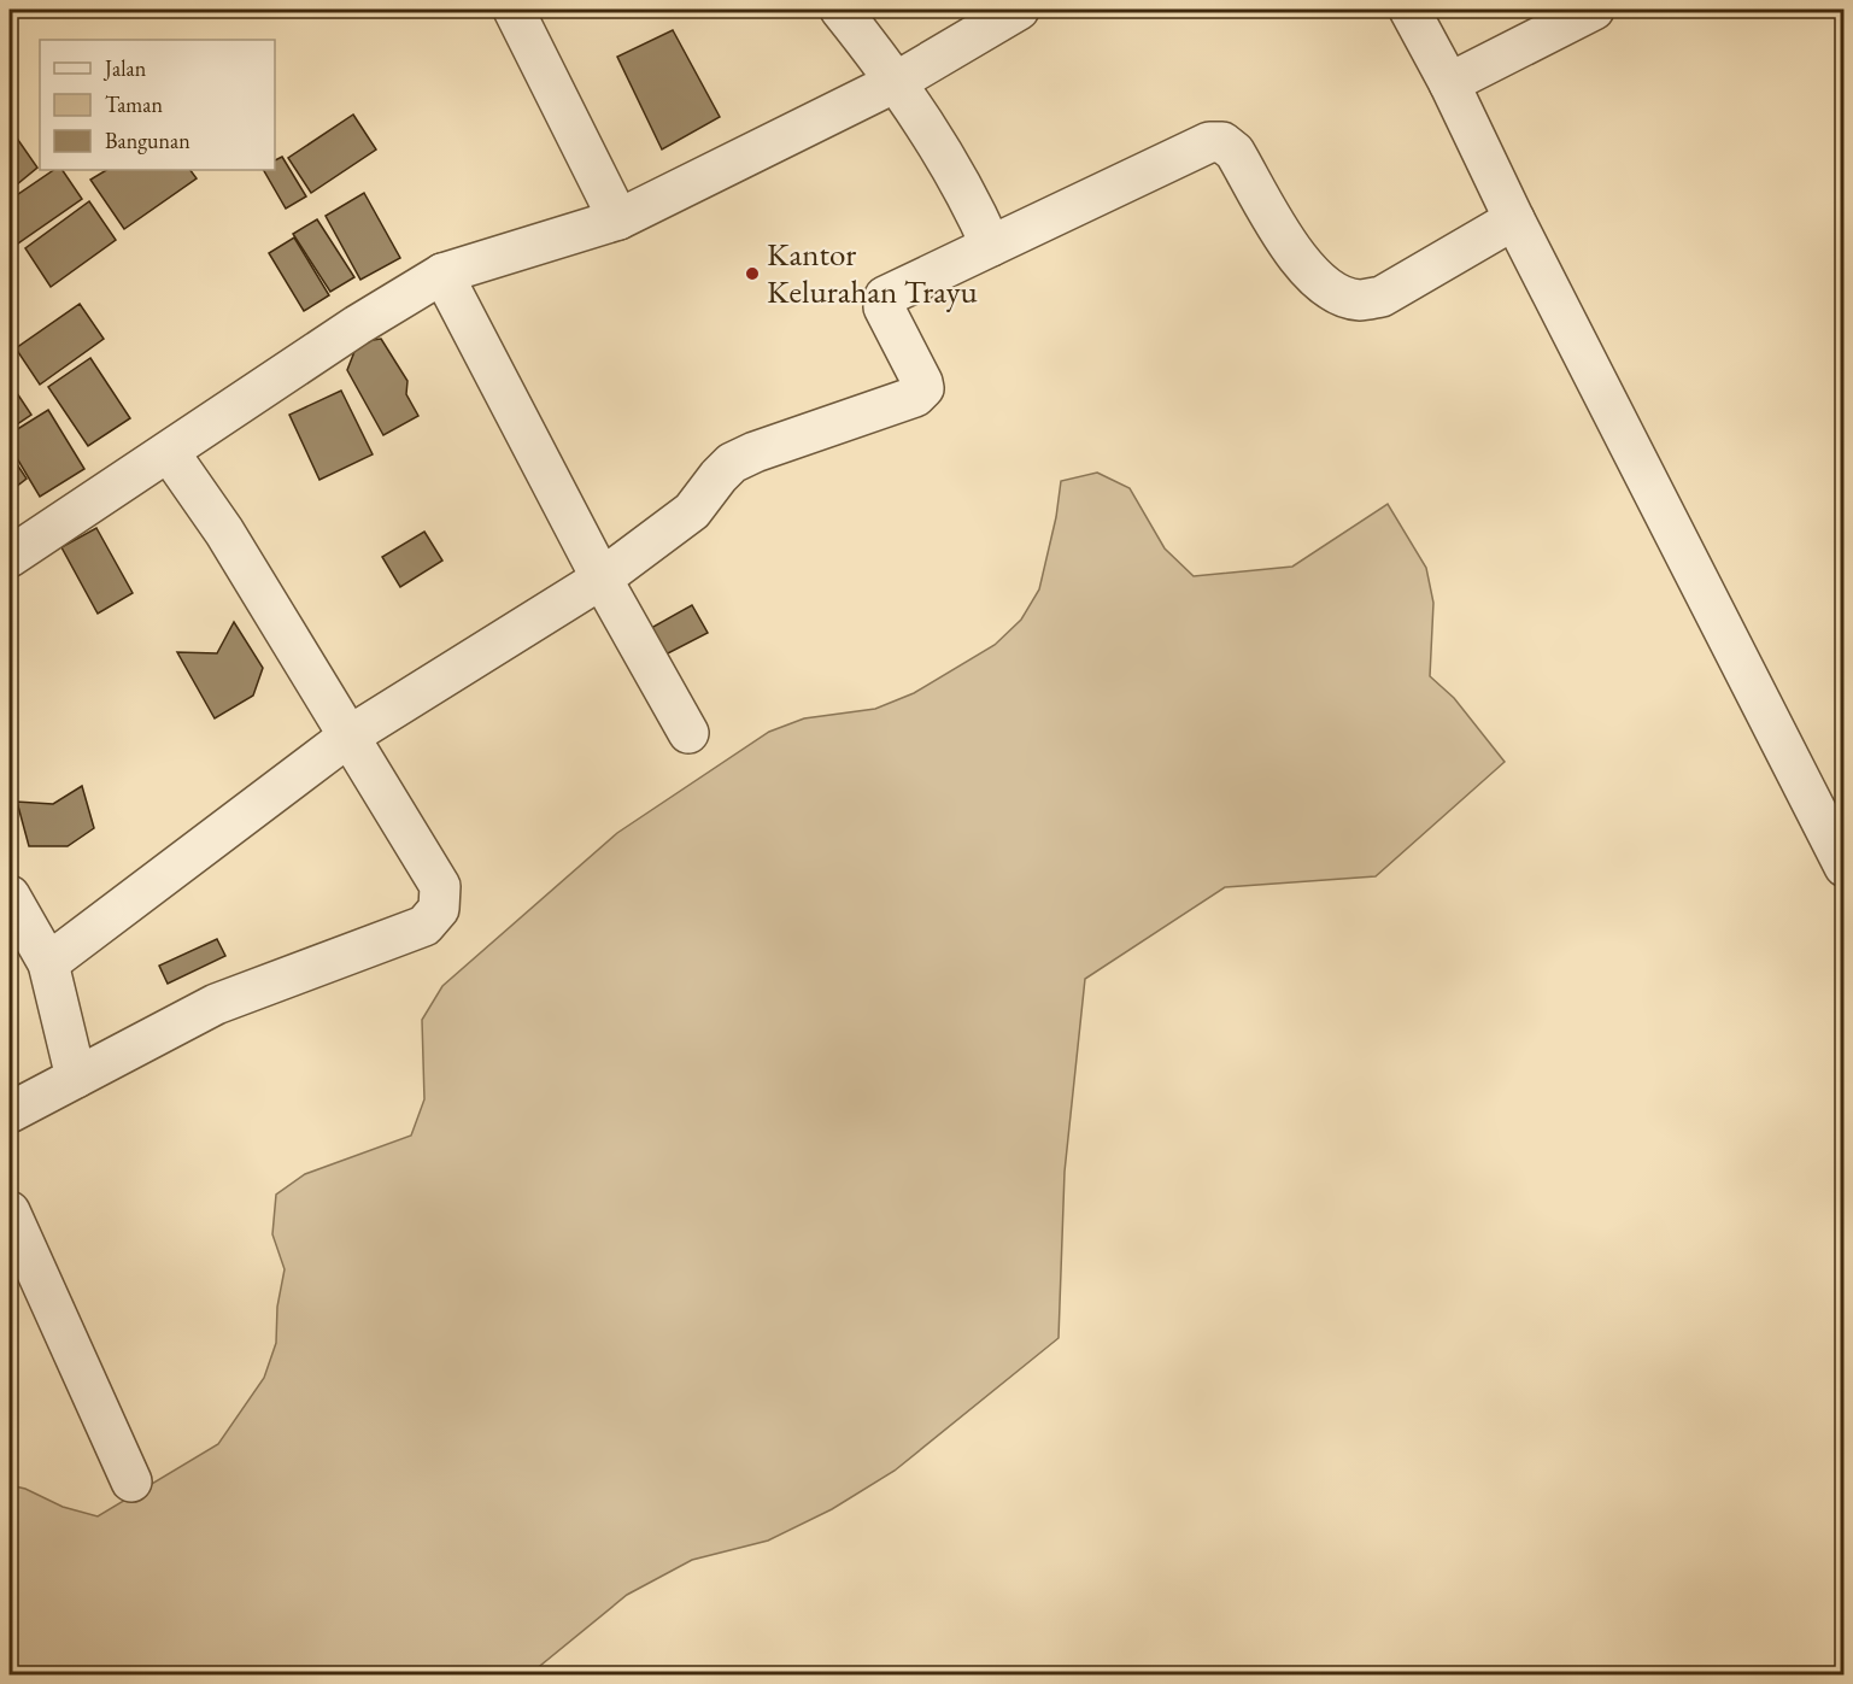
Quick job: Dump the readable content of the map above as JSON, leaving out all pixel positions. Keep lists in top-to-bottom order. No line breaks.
{"places":["Kantor Kelurahan Trayu"],"legend":["Jalan","Taman","Bangunan"]}
